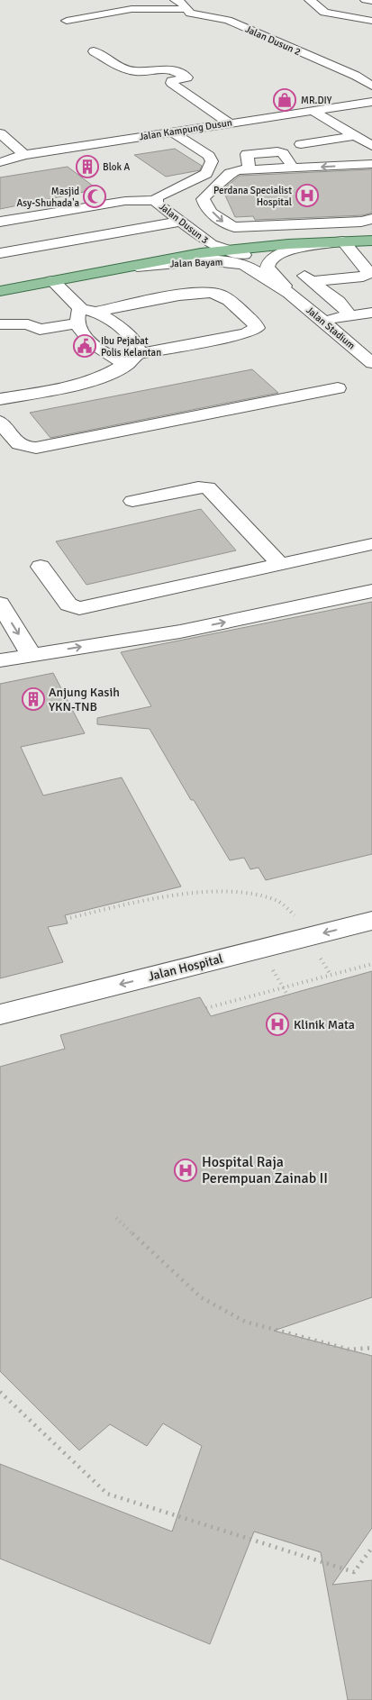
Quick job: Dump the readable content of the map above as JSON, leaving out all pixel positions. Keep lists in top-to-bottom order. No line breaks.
{"streets":{"main road":["Jalan Bayam"],"street":["Jalan Dusun 2","Jalan Kampung Dusun","Jalan Dusun 3","Jalan Stadium","Jalan Hospital"]},"crossings":[["Jalan Dusun 3","Jalan Bayam"],["Jalan Bayam","Jalan Stadium"]],"one_way":["Jalan Hospital"],"places":{"shop":["MR.DIY"],"building":["Blok A","Anjung Kasih YKN-TNB"],"hospital":["Perdana Specialist Hospital","Klinik Mata","Hospital Raja Perempuan Zainab II"],"mosque":["Masjid Asy-Shuhada'a"],"public building":["Ibu Pejabat Polis Kelantan"]}}
